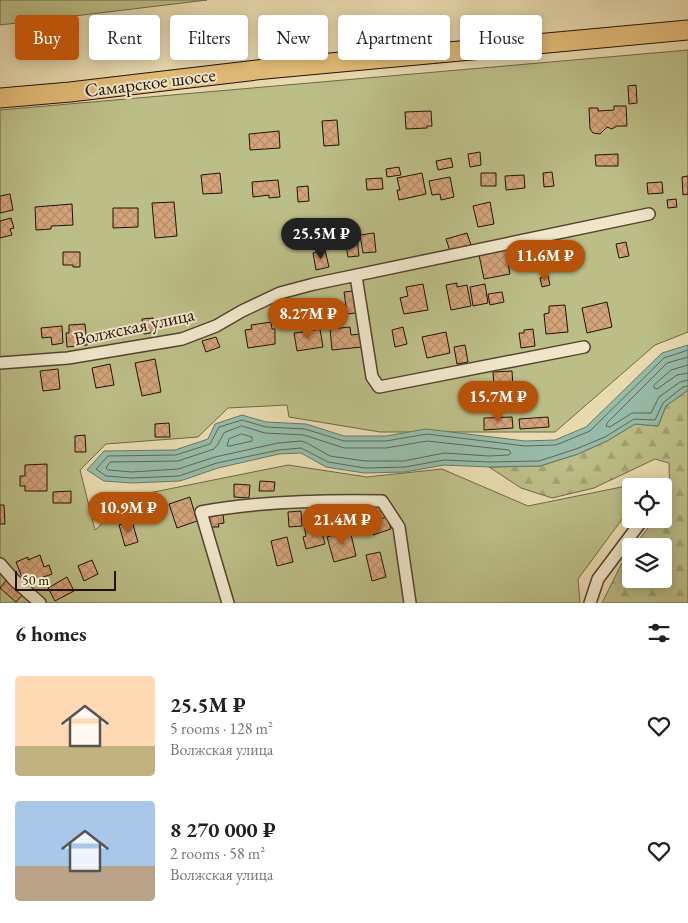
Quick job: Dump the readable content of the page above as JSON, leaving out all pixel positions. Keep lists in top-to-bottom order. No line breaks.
{"streets":{"main road":["Самарское шоссе"],"street":["Волжская улица"]},"scale_bar":"50 m","page":{"chip":["Buy","Rent","Filters","New","Apartment","House"],"price":["25.5M ₽","11.6M ₽","8.27M ₽","15.7M ₽","10.9M ₽","21.4M ₽"],"scale":"50 m","heading":"6 homes","list":[{"name":"25.5M ₽","note":"5 rooms · 128 m² · Волжская улица"},{"name":"8 270 000 ₽","note":"2 rooms · 58 m² · Волжская улица"}]}}
